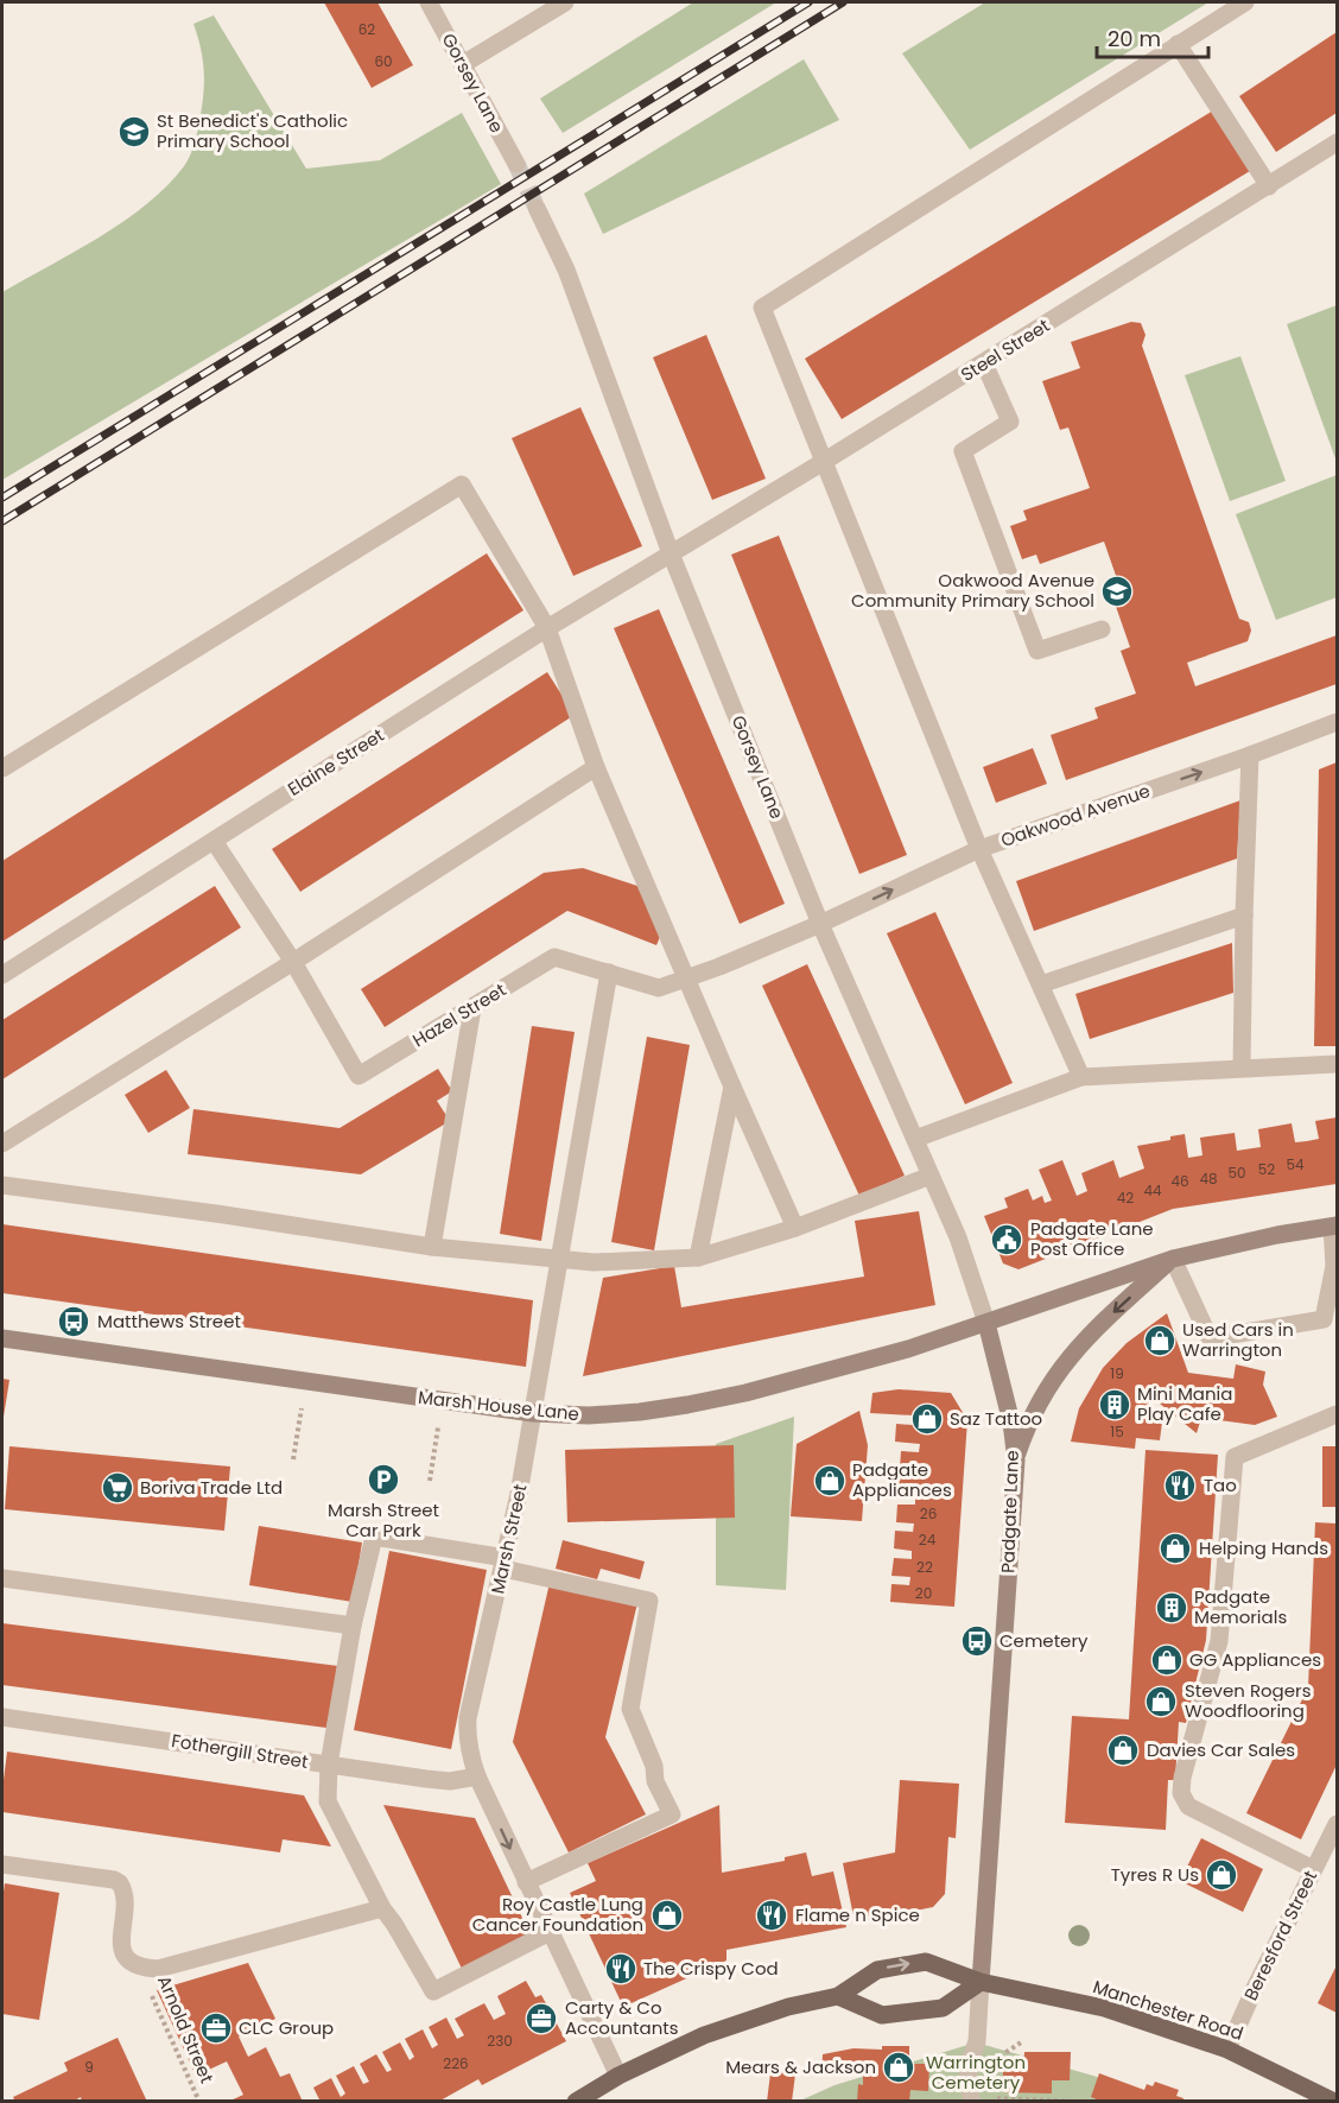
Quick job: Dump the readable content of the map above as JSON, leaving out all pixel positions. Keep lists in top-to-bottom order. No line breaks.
{"streets":{"main road":["Manchester Road"],"street":["Gorsey Lane","Steel Street","Elaine Street","Oakwood Avenue","Hazel Street","Marsh House Lane","Padgate Lane","Marsh Street","Fothergill Street","Beresford Street"],"path":["Arnold Street"]},"crossings":[["Gorsey Lane","Steel Street"],["Gorsey Lane","Elaine Street"],["Gorsey Lane","Oakwood Avenue"],["Gorsey Lane","Hazel Street"],["Gorsey Lane","Marsh House Lane"],["Gorsey Lane","Padgate Lane"],["Steel Street","Elaine Street"],["Elaine Street","Hazel Street"],["Oakwood Avenue","Hazel Street"],["Hazel Street","Marsh Street"],["Marsh House Lane","Padgate Lane"],["Marsh House Lane","Marsh Street"],["Padgate Lane","Manchester Road"],["Marsh Street","Fothergill Street"],["Marsh Street","Manchester Road"],["Beresford Street","Manchester Road"]],"parks":["Warrington Cemetery"],"places":{"school or university":["St Benedict's Catholic Primary School","Oakwood Avenue Community Primary School"],"public building":["Padgate Lane Post Office"],"bus stop":["Matthews Street","Cemetery"],"shop":["Used Cars in Warrington","Saz Tattoo","Padgate Appliances","Helping Hands","GG Appliances","Steven Rogers Woodflooring","Davies Car Sales","Tyres R Us","Roy Castle Lung Cancer Foundation","Mears & Jackson"],"building":["Mini Mania Play Cafe","Padgate Memorials"],"parking":["Marsh Street Car Park"],"restaurant":["Tao","Flame n Spice","The Crispy Cod"],"supermarket":["Boriva Trade Ltd"],"office":["Carty & Co Accountants","CLC Group"]},"house_numbers":["62","60","54","52","50","48","46","44","42","19","15","26","24","22","20","230","226","9"],"scale_bar":"20 m"}
